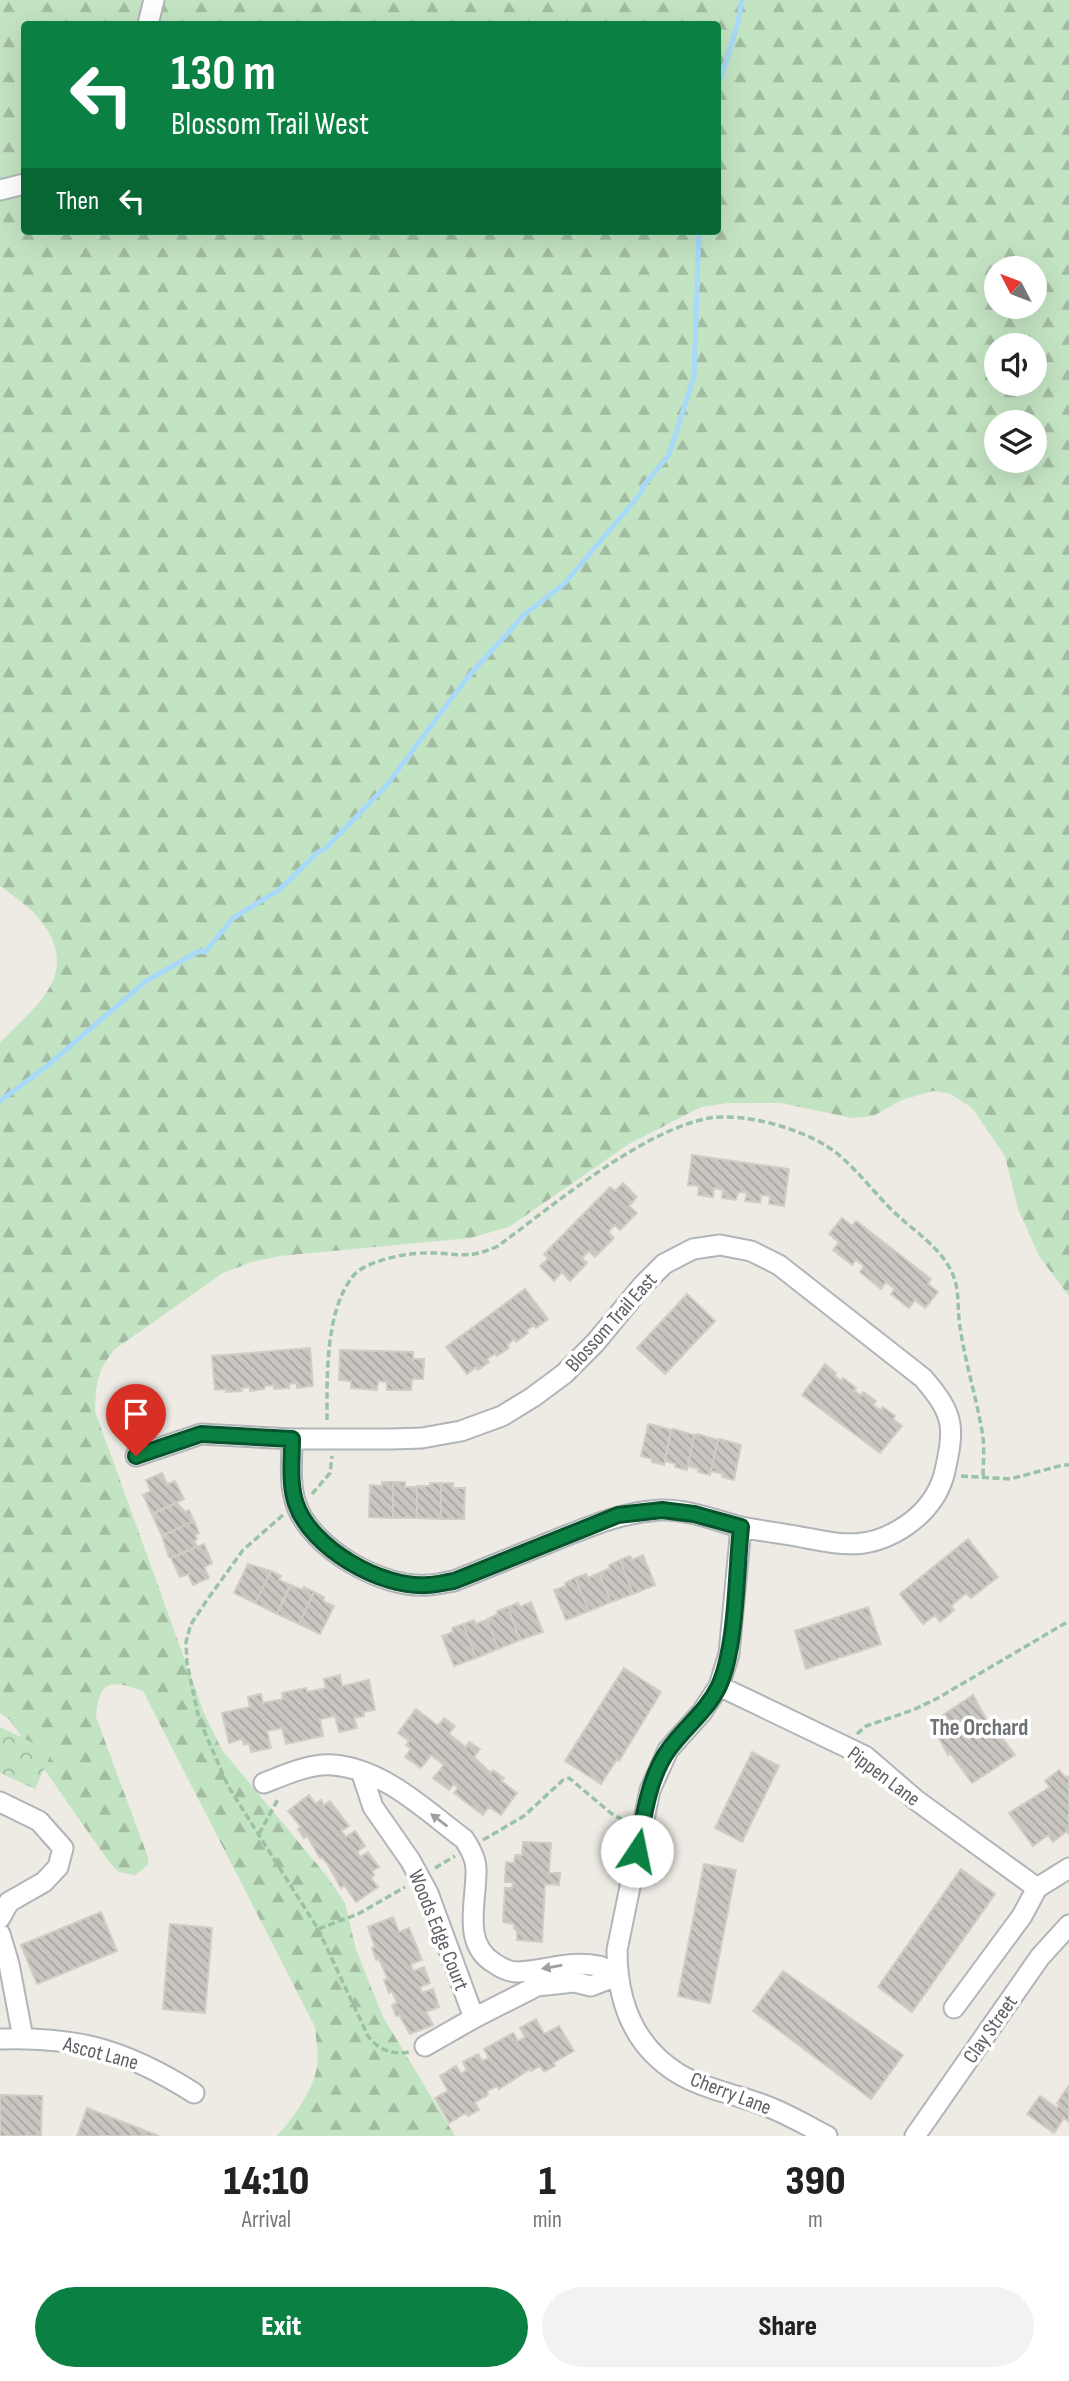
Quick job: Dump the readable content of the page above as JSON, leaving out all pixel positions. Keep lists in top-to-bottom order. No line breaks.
{"streets":{"street":["Blossom Trail East","Pippen Lane","Woods Edge Court","Clay Street","Ascot Lane","Cherry Lane"]},"crossings":[["Blossom Trail East","Cherry Lane"],["Pippen Lane","Cherry Lane"],["Woods Edge Court","Cherry Lane"]],"districts":["The Orchard"],"north":"top left","page":{"turn":["130 m","Blossom Trail West"],"then":"Then","eta":["14:10","Arrival","1","min","390","m"],"buttons":["Exit","Share"]}}
